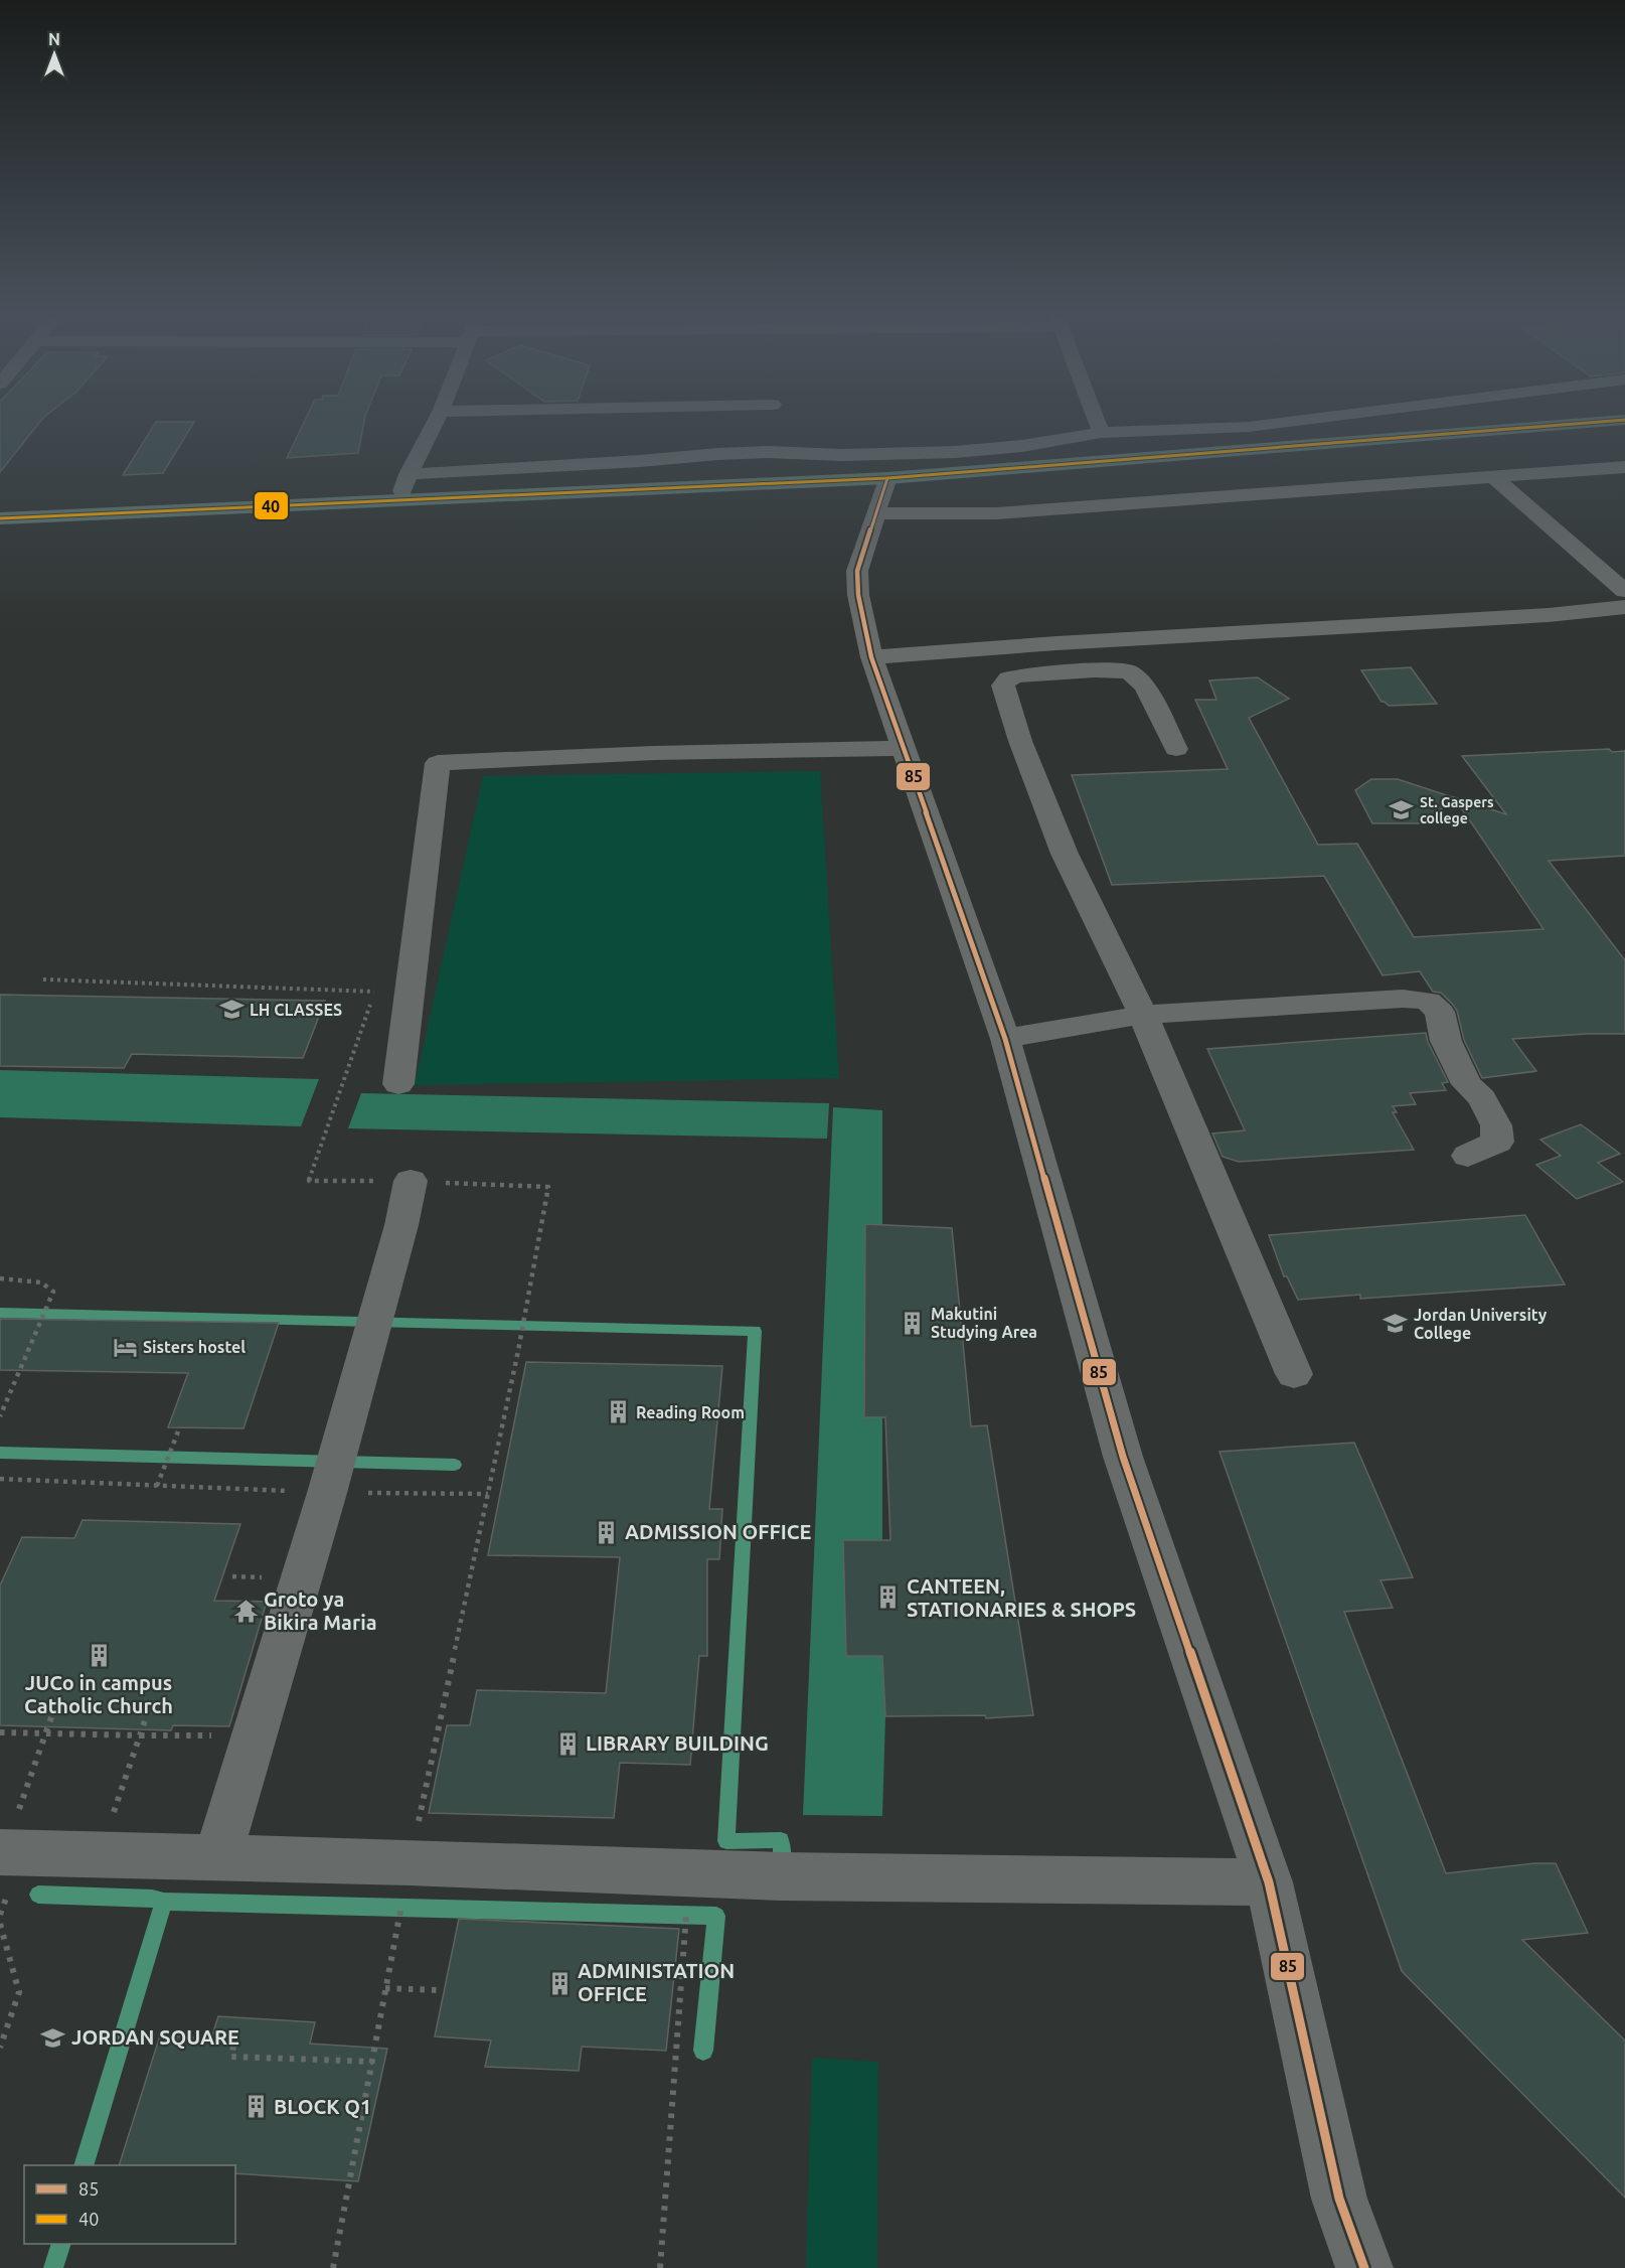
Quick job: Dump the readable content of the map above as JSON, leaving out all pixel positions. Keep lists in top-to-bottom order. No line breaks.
{"places":{"school or university":["St. Gaspers college","LH CLASSES","Jordan University College","JORDAN SQUARE"],"building":["Makutini Studying Area","Reading Room","ADMISSION OFFICE","CANTEEN, STATIONARIES & SHOPS","JUCo in campus Catholic Church","LIBRARY BUILDING","ADMINISTATION OFFICE","BLOCK Q1"],"hotel":["Sisters hostel"],"temple":["Groto ya Bikira Maria"]},"lines":["transit line 40","transit line 85"],"legend":["85","40"],"north":"top"}
